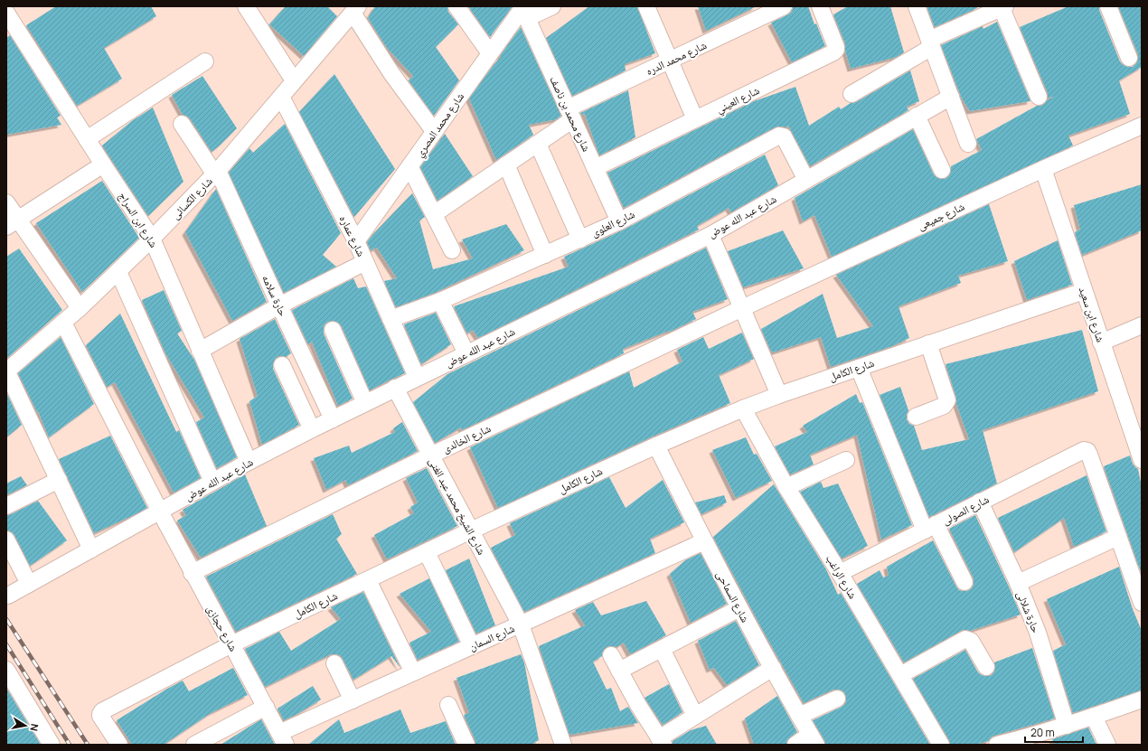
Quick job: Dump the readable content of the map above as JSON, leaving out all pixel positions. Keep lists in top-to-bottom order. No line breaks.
{"streets":{"street":["شارع محمد الدره","شارع العيني","شارع محمد بن ناصف","شارع محمد المصري","شارع الكسائى","شارع عبد الله عوض","شارع جميعى","شارع ابن السراج","شارع العلوى","شارع عماره","حارة سلامه","شارع ابن سعيد","شارع الكامل","شارع الخالدى","شارع الشيخ محمد عبد الغنى","شارع الصولى","شارع الراغب","شارع السماحى","حارة شلالى","شارع حجازى","شارع السمان"]},"crossings":[["شارع محمد الدره","شارع محمد بن ناصف"],["شارع العيني","شارع محمد بن ناصف"],["شارع محمد بن ناصف","شارع محمد المصري"],["شارع محمد بن ناصف","شارع العلوى"],["شارع محمد المصري","شارع عماره"],["شارع الكسائى","شارع ابن السراج"],["شارع الكسائى","شارع عماره"],["شارع الكسائى","حارة سلامه"],["شارع الكسائى","شارع حجازى"],["شارع عبد الله عوض","شارع ابن السراج"],["شارع عبد الله عوض","شارع العلوى"],["شارع عبد الله عوض","شارع عماره"],["شارع عبد الله عوض","حارة سلامه"],["شارع عبد الله عوض","شارع الشيخ محمد عبد الغنى"],["شارع عبد الله عوض","شارع حجازى"],["شارع جميعى","شارع ابن سعيد"],["شارع جميعى","شارع الخالدى"],["شارع العلوى","شارع عماره"],["شارع ابن سعيد","شارع الكامل"],["شارع الكامل","شارع الشيخ محمد عبد الغنى"],["شارع الكامل","شارع الراغب"],["شارع الكامل","شارع السماحى"],["شارع الكامل","شارع حجازى"],["شارع الخالدى","شارع الشيخ محمد عبد الغنى"],["شارع الخالدى","شارع حجازى"],["شارع الشيخ محمد عبد الغنى","شارع السمان"],["شارع الصولى","شارع الراغب"],["شارع الصولى","حارة شلالى"],["شارع السماحى","شارع السمان"],["شارع حجازى","شارع السمان"]],"scale_bar":"20 m","north":"right"}
